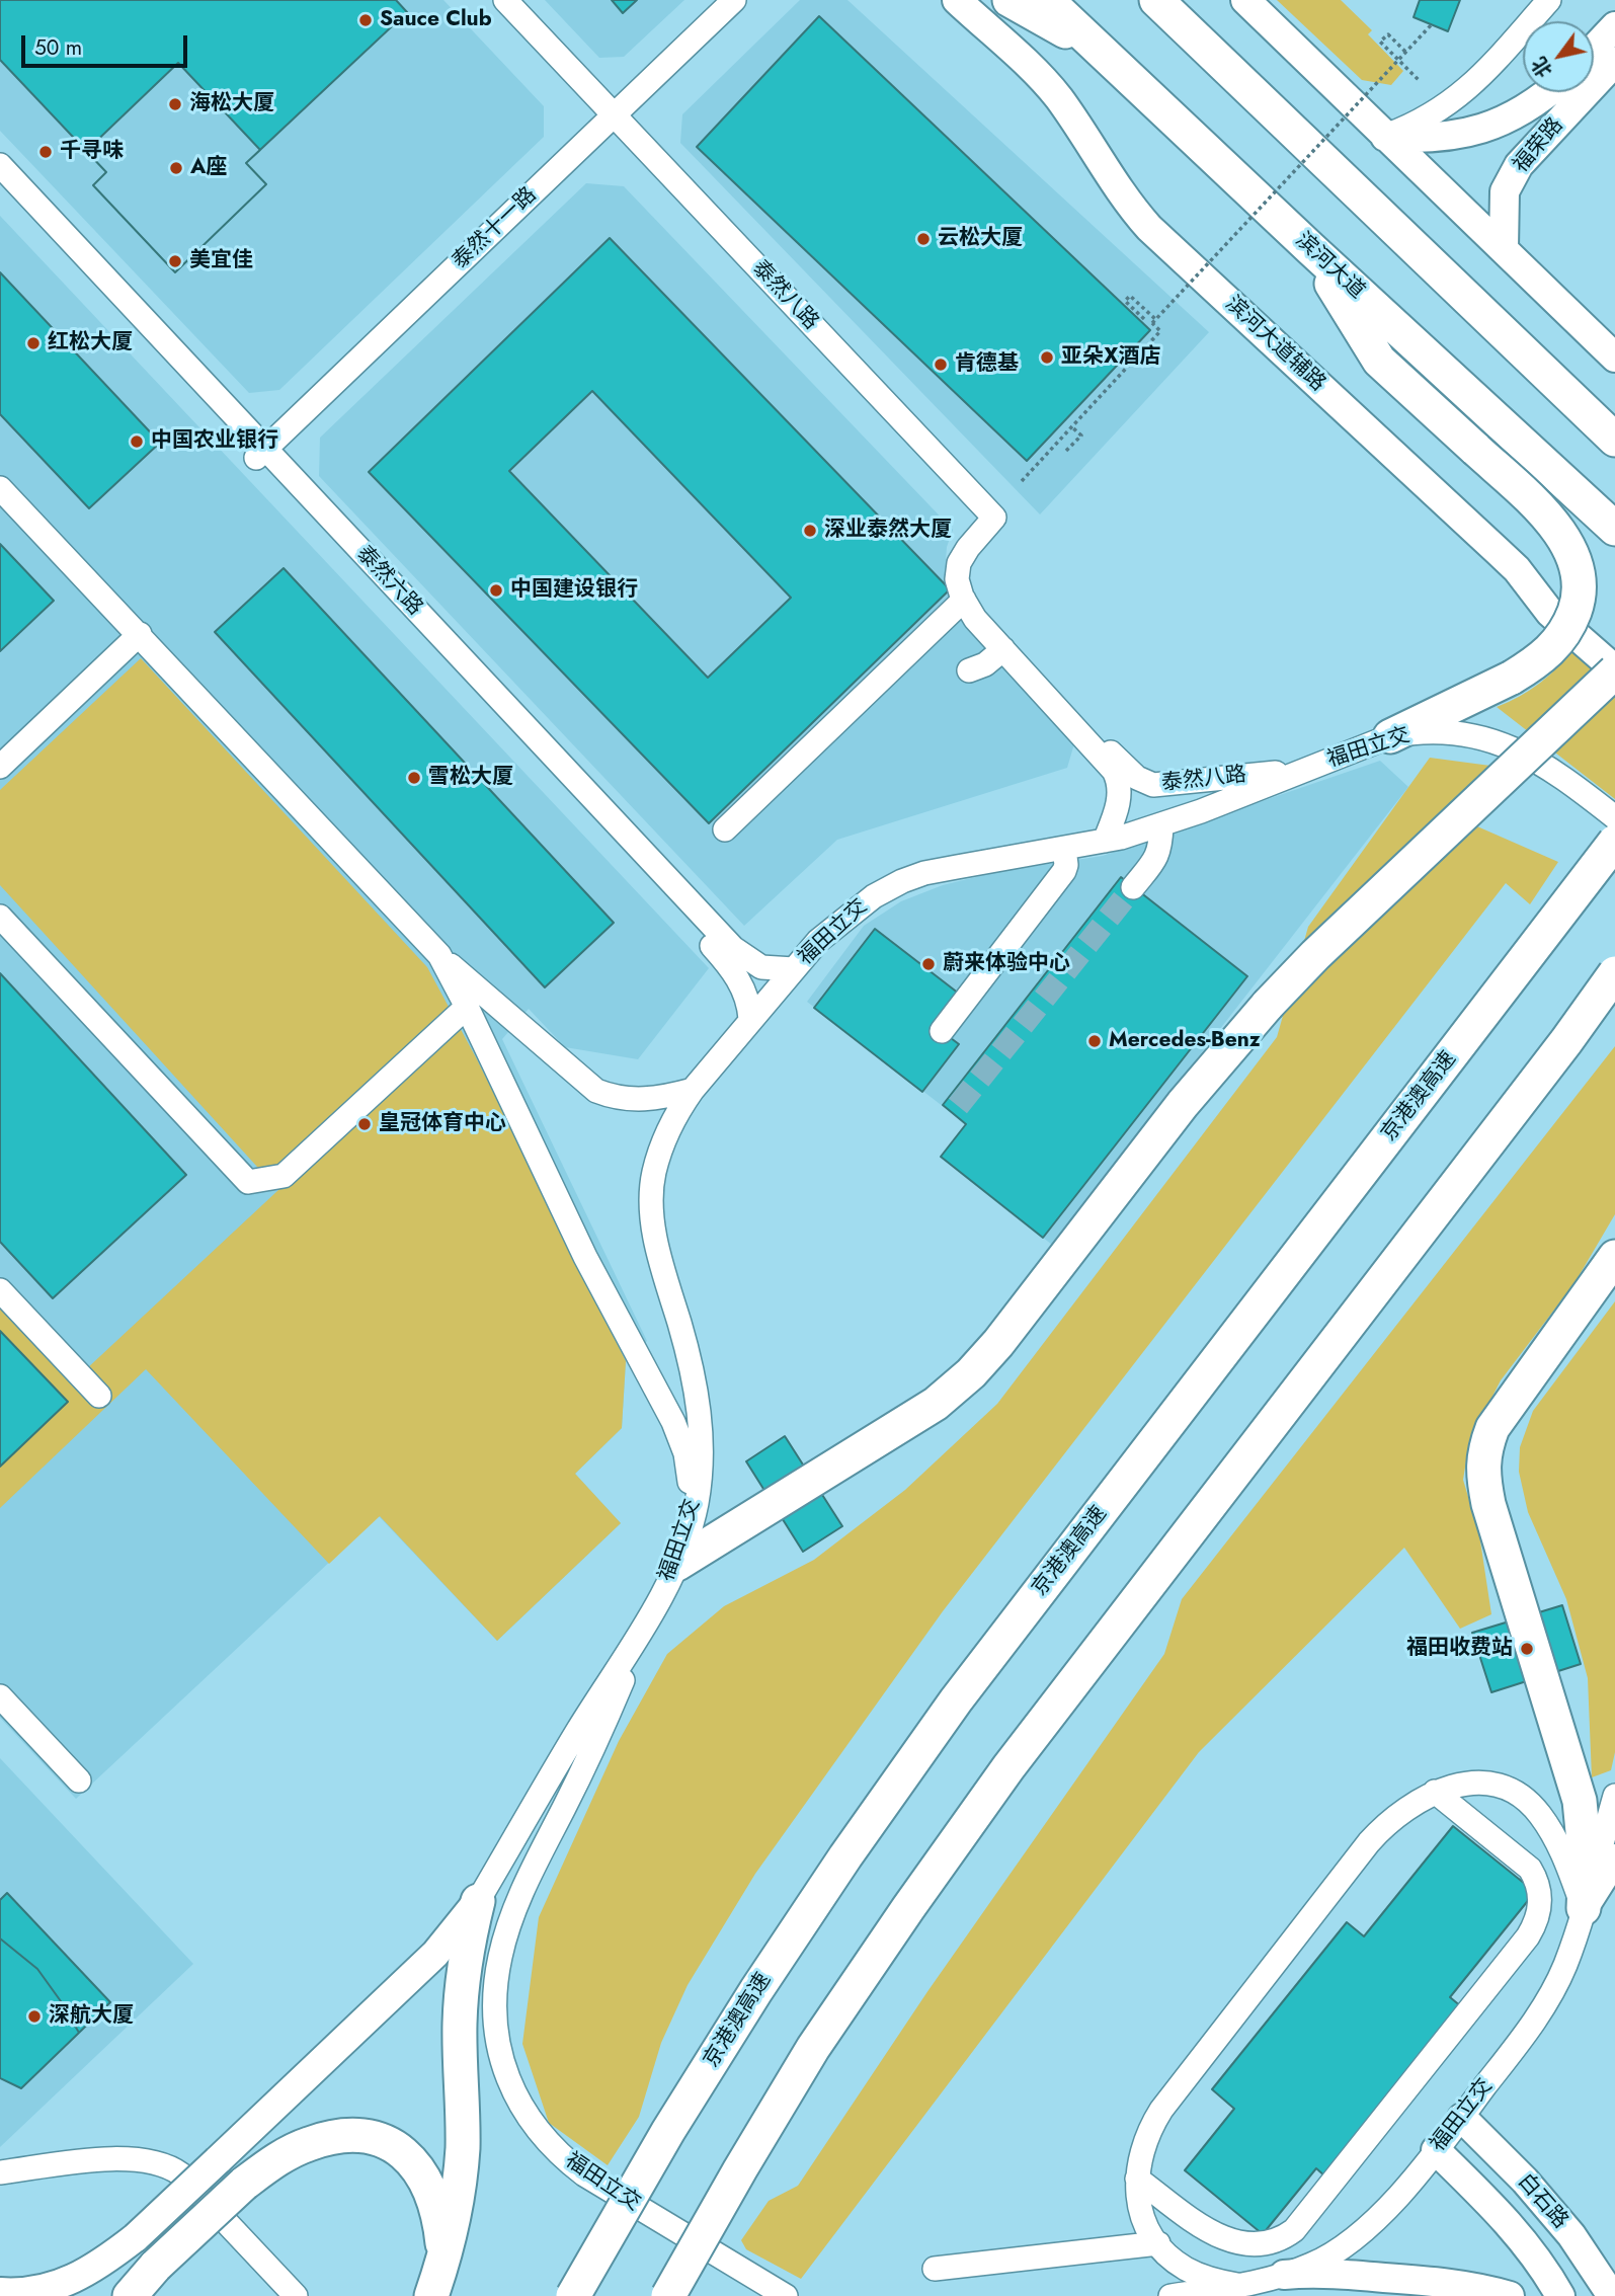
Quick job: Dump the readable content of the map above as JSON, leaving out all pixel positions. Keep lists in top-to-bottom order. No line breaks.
{"streets":{"highway":["滨河大道","京港澳高速"],"main road":["福荣路","滨河大道辅路","白石路"],"street":["泰然十一路","泰然八路","泰然六路","福田立交"]},"crossings":[["泰然十一路","泰然八路"],["泰然十一路","泰然六路"],["泰然八路","福田立交"],["泰然六路","福田立交"],["福田立交","白石路"]],"places":["Sauce Club","海松大厦","千寻味","A座","云松大厦","美宜佳","红松大厦","亚朵X酒店","肯德基","中国农业银行","深业泰然大厦","中国建设银行","雪松大厦","蔚来体验中心","Mercedes-Benz","皇冠体育中心","福田收费站","深航大厦"],"scale_bar":"50 m","north":"bottom left"}
